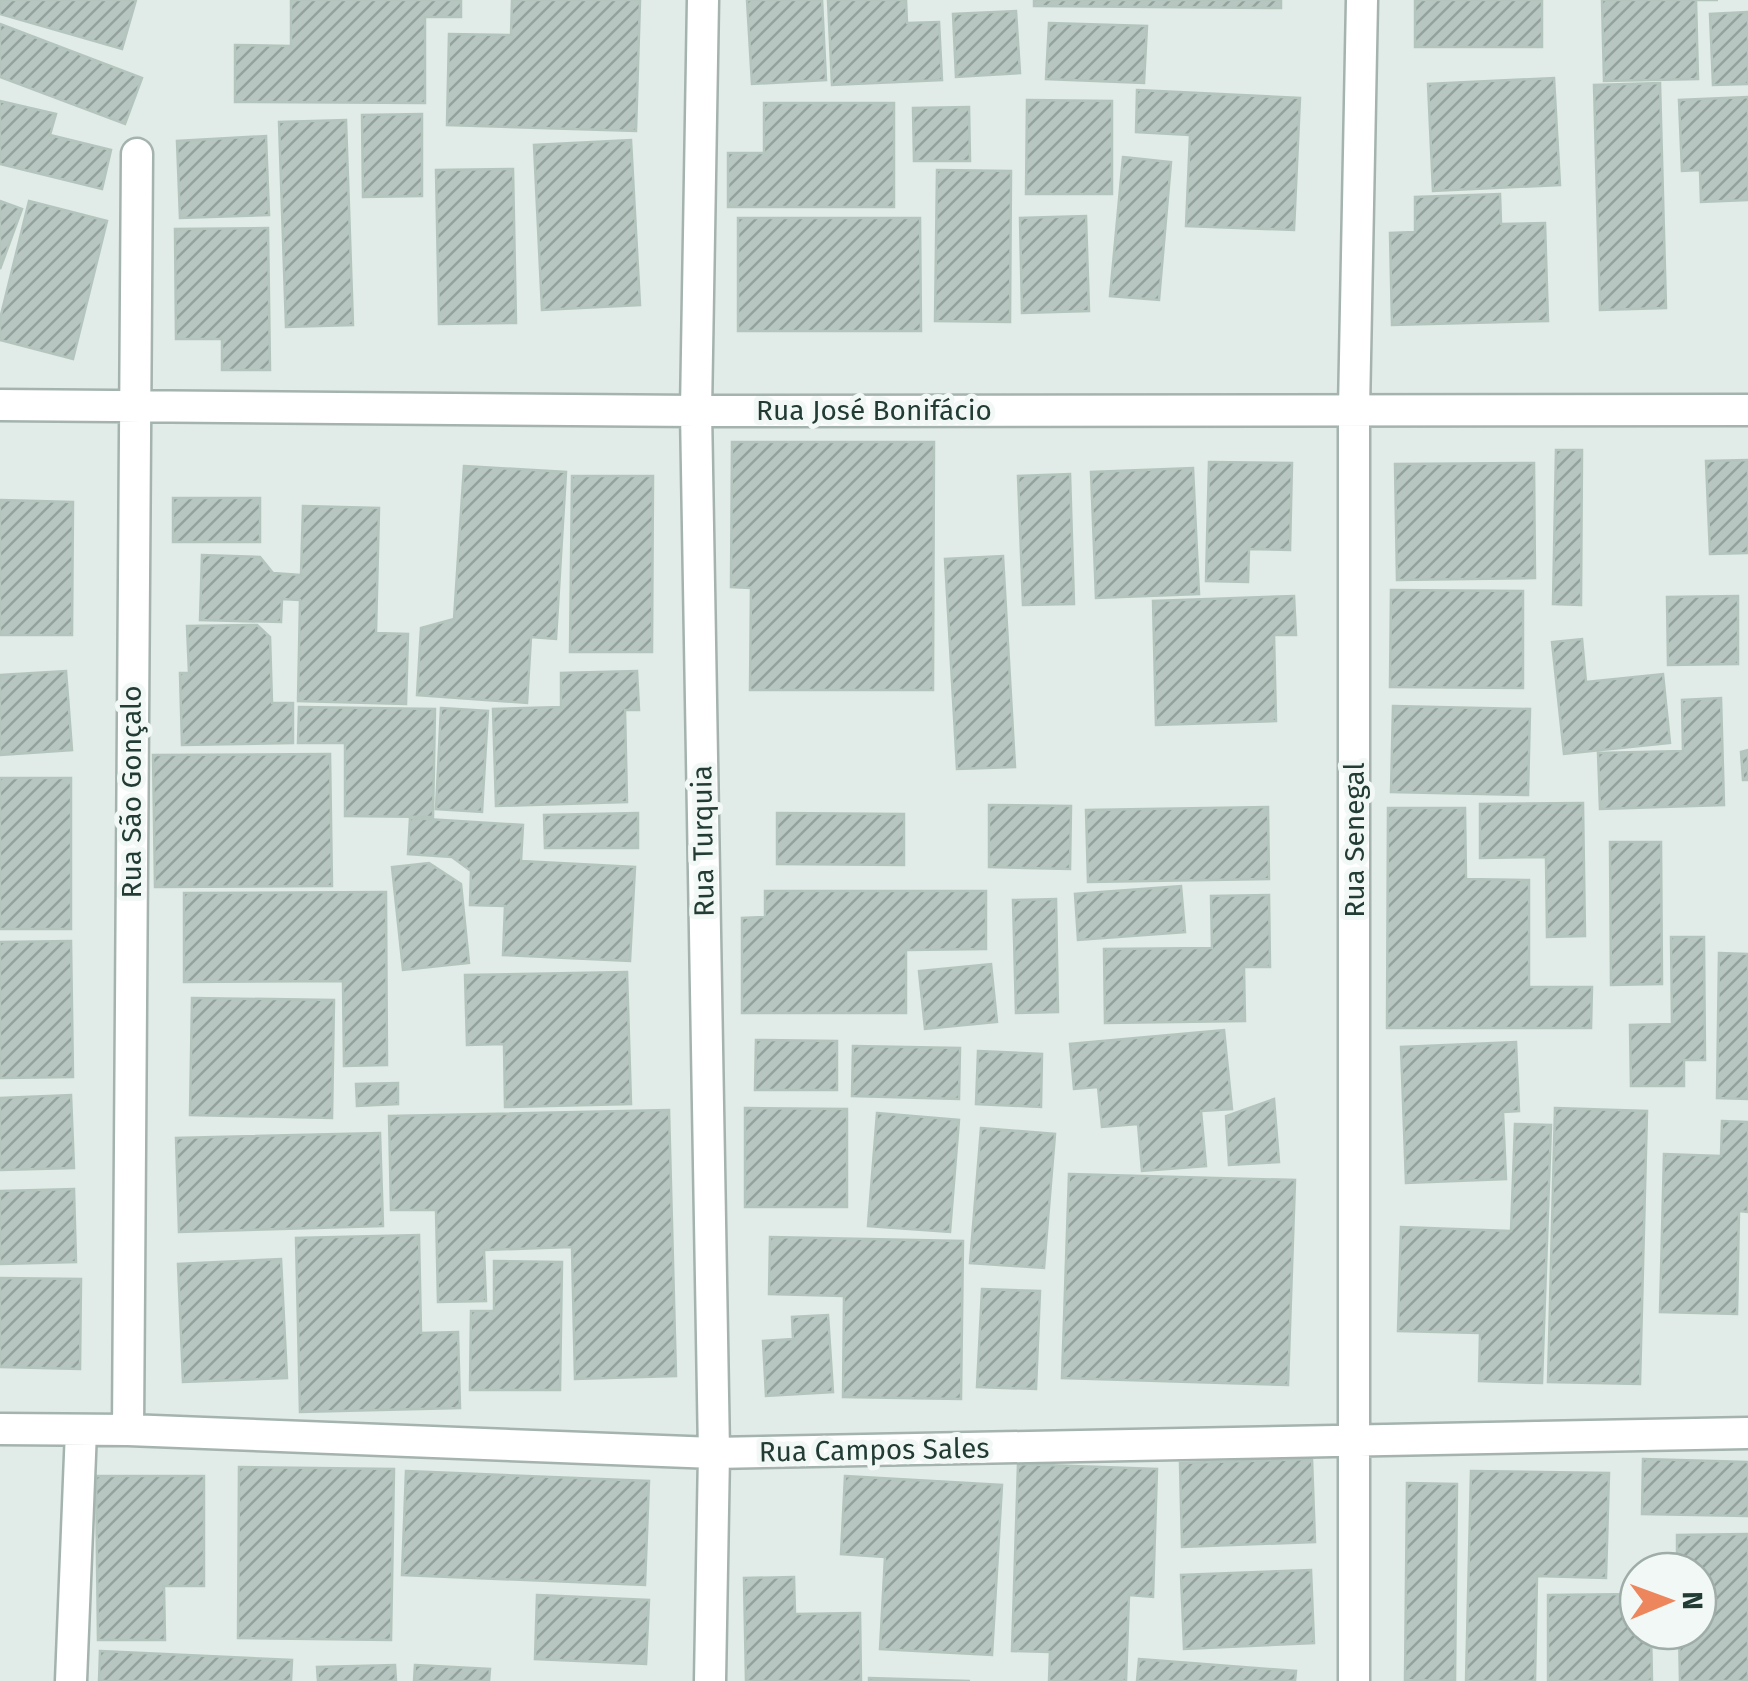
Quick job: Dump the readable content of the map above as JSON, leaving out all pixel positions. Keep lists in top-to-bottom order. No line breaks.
{"streets":{"street":["Rua José Bonifácio","Rua São Gonçalo","Rua Senegal","Rua Turquia","Rua Campos Sales"]},"crossings":[["Rua José Bonifácio","Rua São Gonçalo"],["Rua José Bonifácio","Rua Senegal"],["Rua José Bonifácio","Rua Turquia"],["Rua São Gonçalo","Rua Campos Sales"],["Rua Senegal","Rua Campos Sales"],["Rua Turquia","Rua Campos Sales"]],"north":"right"}
